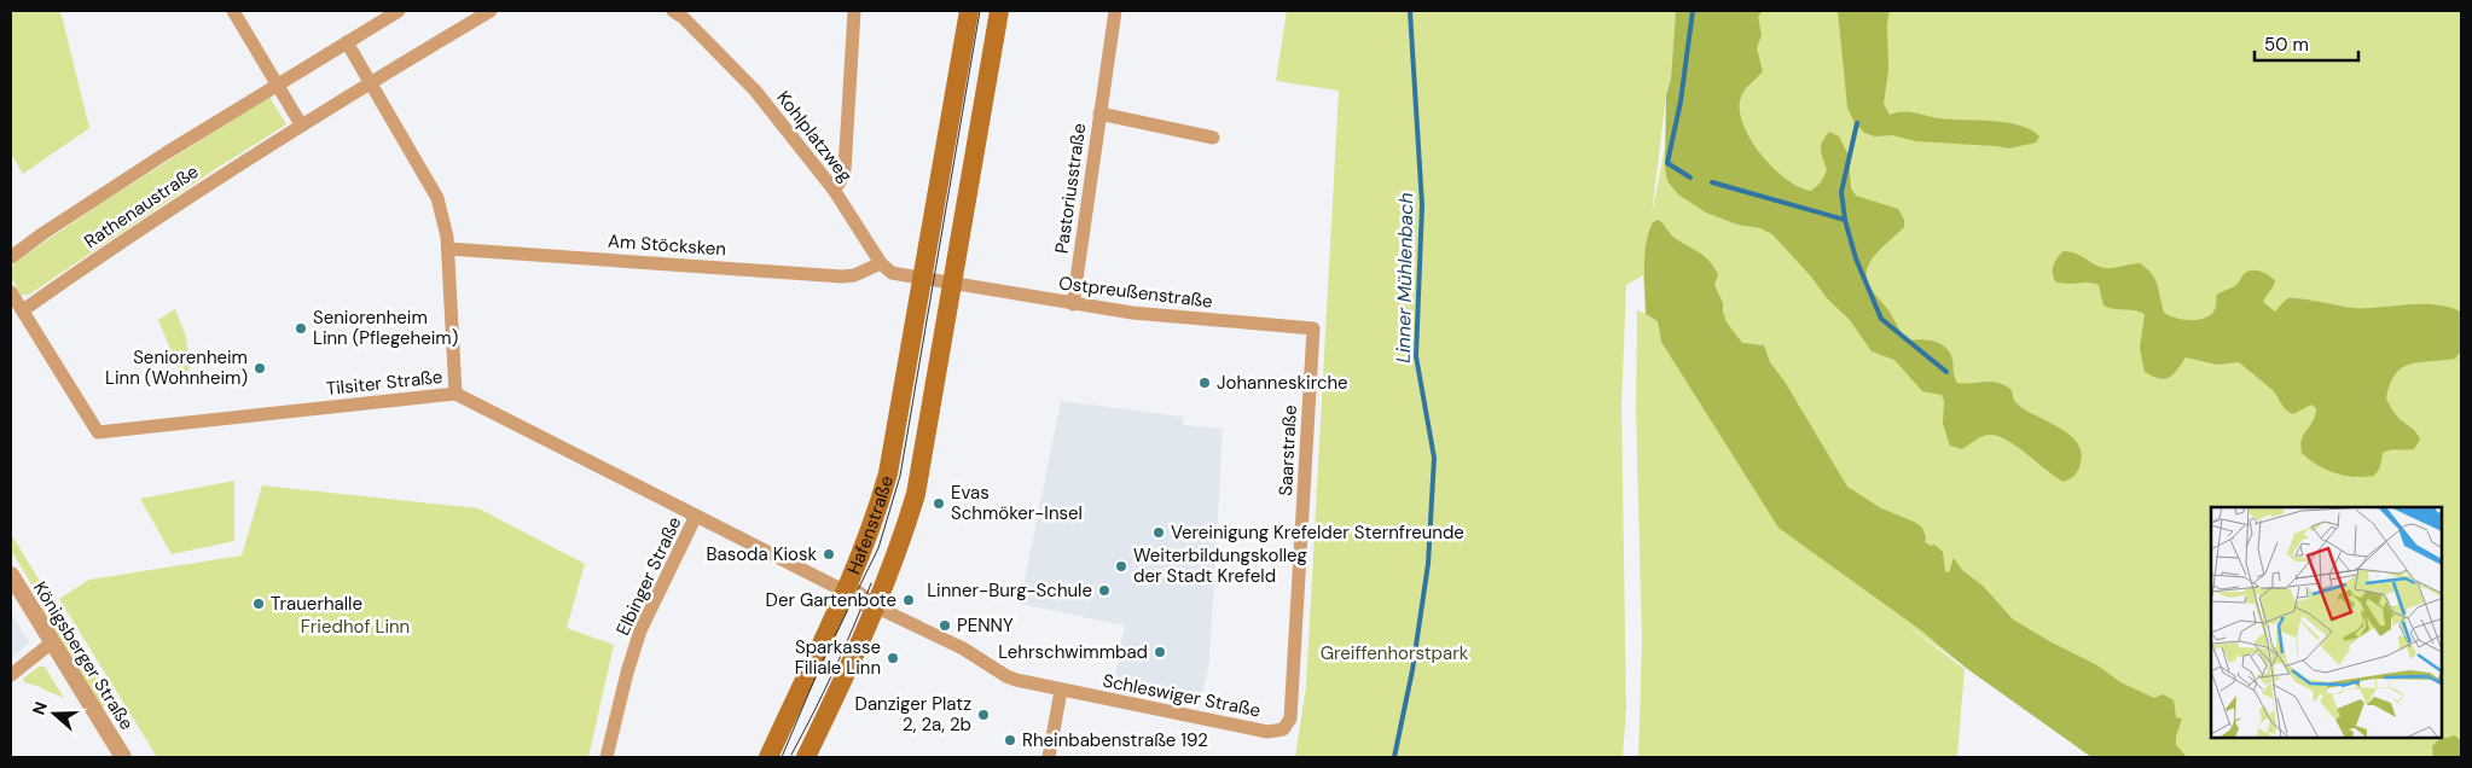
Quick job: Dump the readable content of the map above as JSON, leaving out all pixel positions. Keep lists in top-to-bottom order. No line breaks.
{"streets":{"main road":["Hafenstraße"],"street":["Kohlplatzweg","Pastoriusstraße","Rathenaustraße","Am Stöcksken","Ostpreußenstraße","Tilsiter Straße","Saarstraße","Elbinger Straße","Königsberger Straße","Schleswiger Straße"]},"crossings":[["Kohlplatzweg","Am Stöcksken"],["Pastoriusstraße","Ostpreußenstraße"],["Rathenaustraße","Tilsiter Straße"],["Ostpreußenstraße","Saarstraße"],["Ostpreußenstraße","Hafenstraße"],["Tilsiter Straße","Hafenstraße"],["Tilsiter Straße","Elbinger Straße"],["Tilsiter Straße","Schleswiger Straße"],["Saarstraße","Schleswiger Straße"],["Hafenstraße","Schleswiger Straße"]],"water":["Linner Mühlenbach"],"parks":["Friedhof Linn","Greiffenhorstpark"],"places":["Seniorenheim Linn (Pflegeheim)","Seniorenheim Linn (Wohnheim)","Johanneskirche","Evas Schmöker-Insel","Vereinigung Krefelder Sternfreunde","Basoda Kiosk","Weiterbildungskolleg der Stadt Krefeld","Linner-Burg-Schule","Der Gartenbote","Trauerhalle","PENNY","Lehrschwimmbad","Sparkasse Filiale Linn","Danziger Platz 2, 2a, 2b","Rheinbabenstraße 192"],"scale_bar":"50 m","north":"left"}
